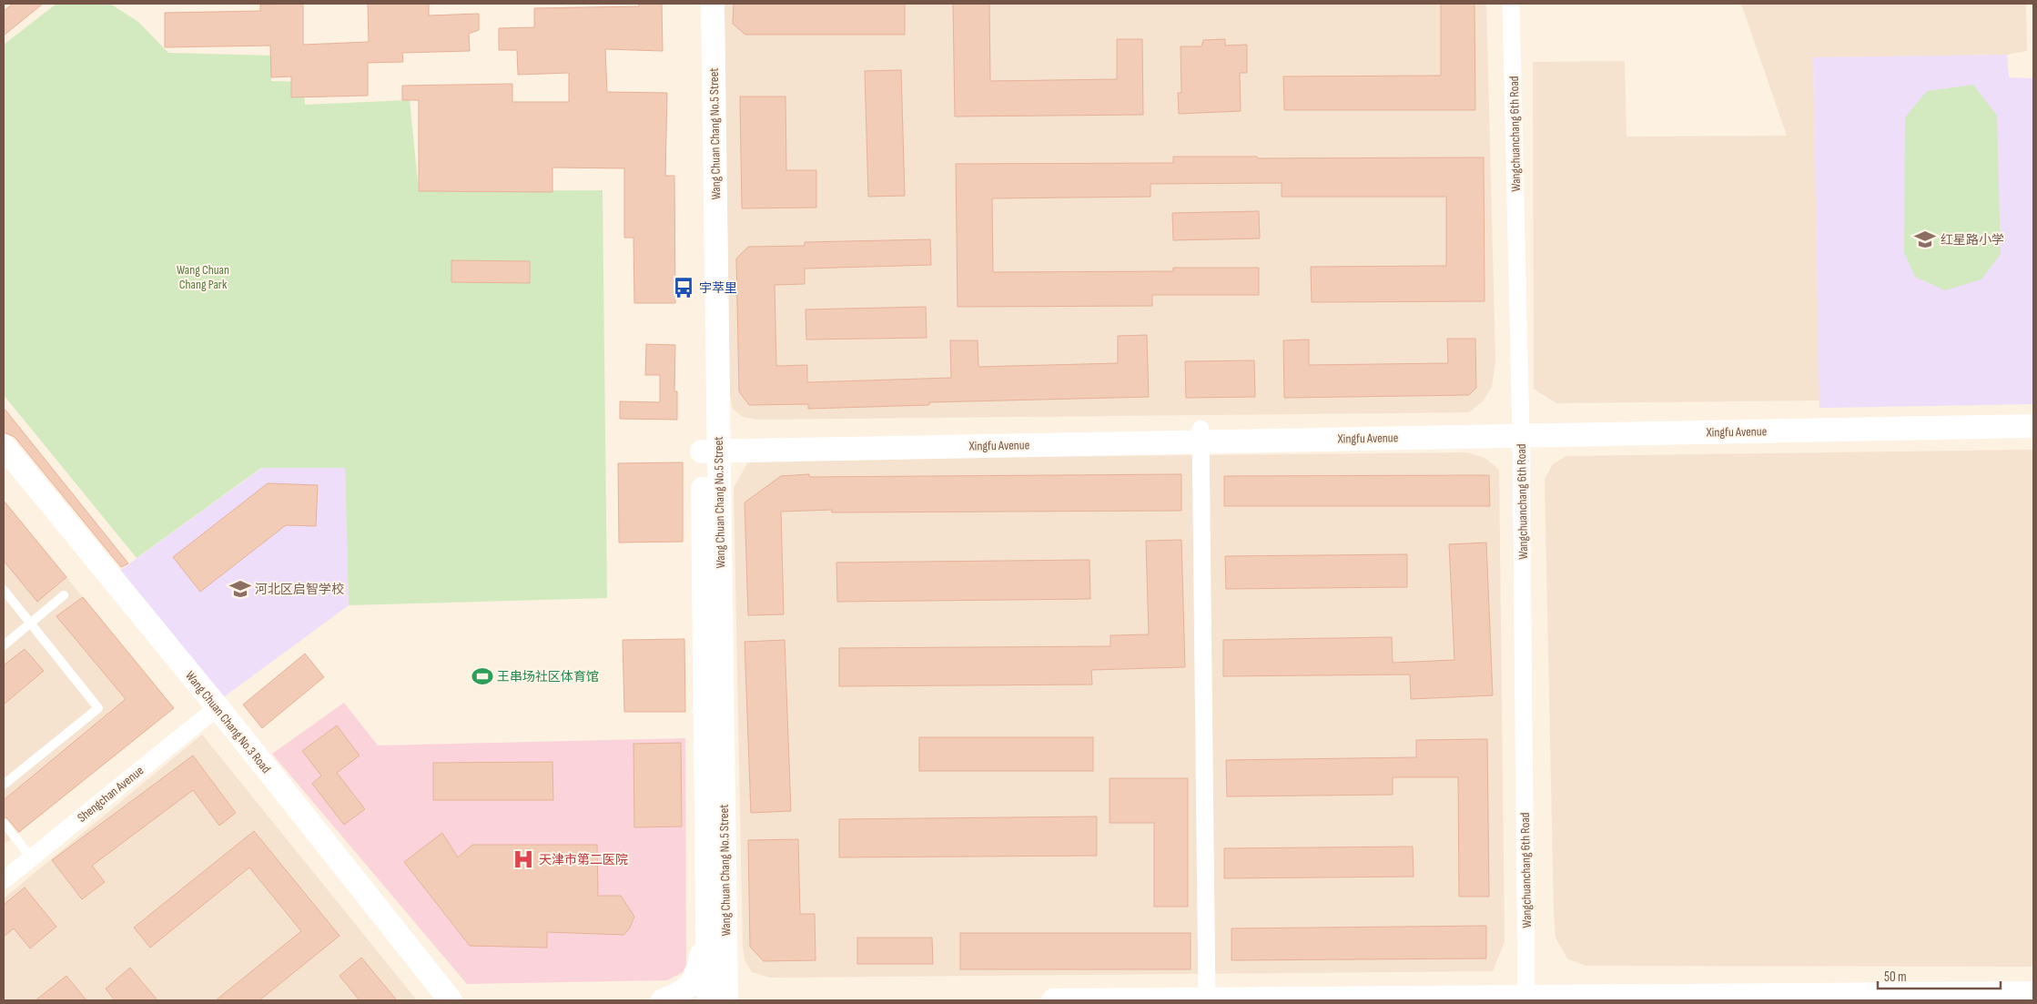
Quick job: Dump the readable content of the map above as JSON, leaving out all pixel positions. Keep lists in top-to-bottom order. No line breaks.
{"streets":{"street":["Wang Chuan Chang No.5 Street","Wangchuanchang 6th Road","Xingfu Avenue","Wang Chuan Chang No.3 Road","Shengchan Avenue"]},"crossings":[["Wang Chuan Chang No.5 Street","Xingfu Avenue"],["Wangchuanchang 6th Road","Xingfu Avenue"],["Wang Chuan Chang No.3 Road","Shengchan Avenue"]],"parks":["Wang Chuan Chang Park"],"places":{"school or university":["红星路小学","河北区启智学校"],"bus stop":["宇萃里"],"sports":["王串场社区体育馆"],"hospital":["天津市第二医院"]},"scale_bar":"50 m"}
